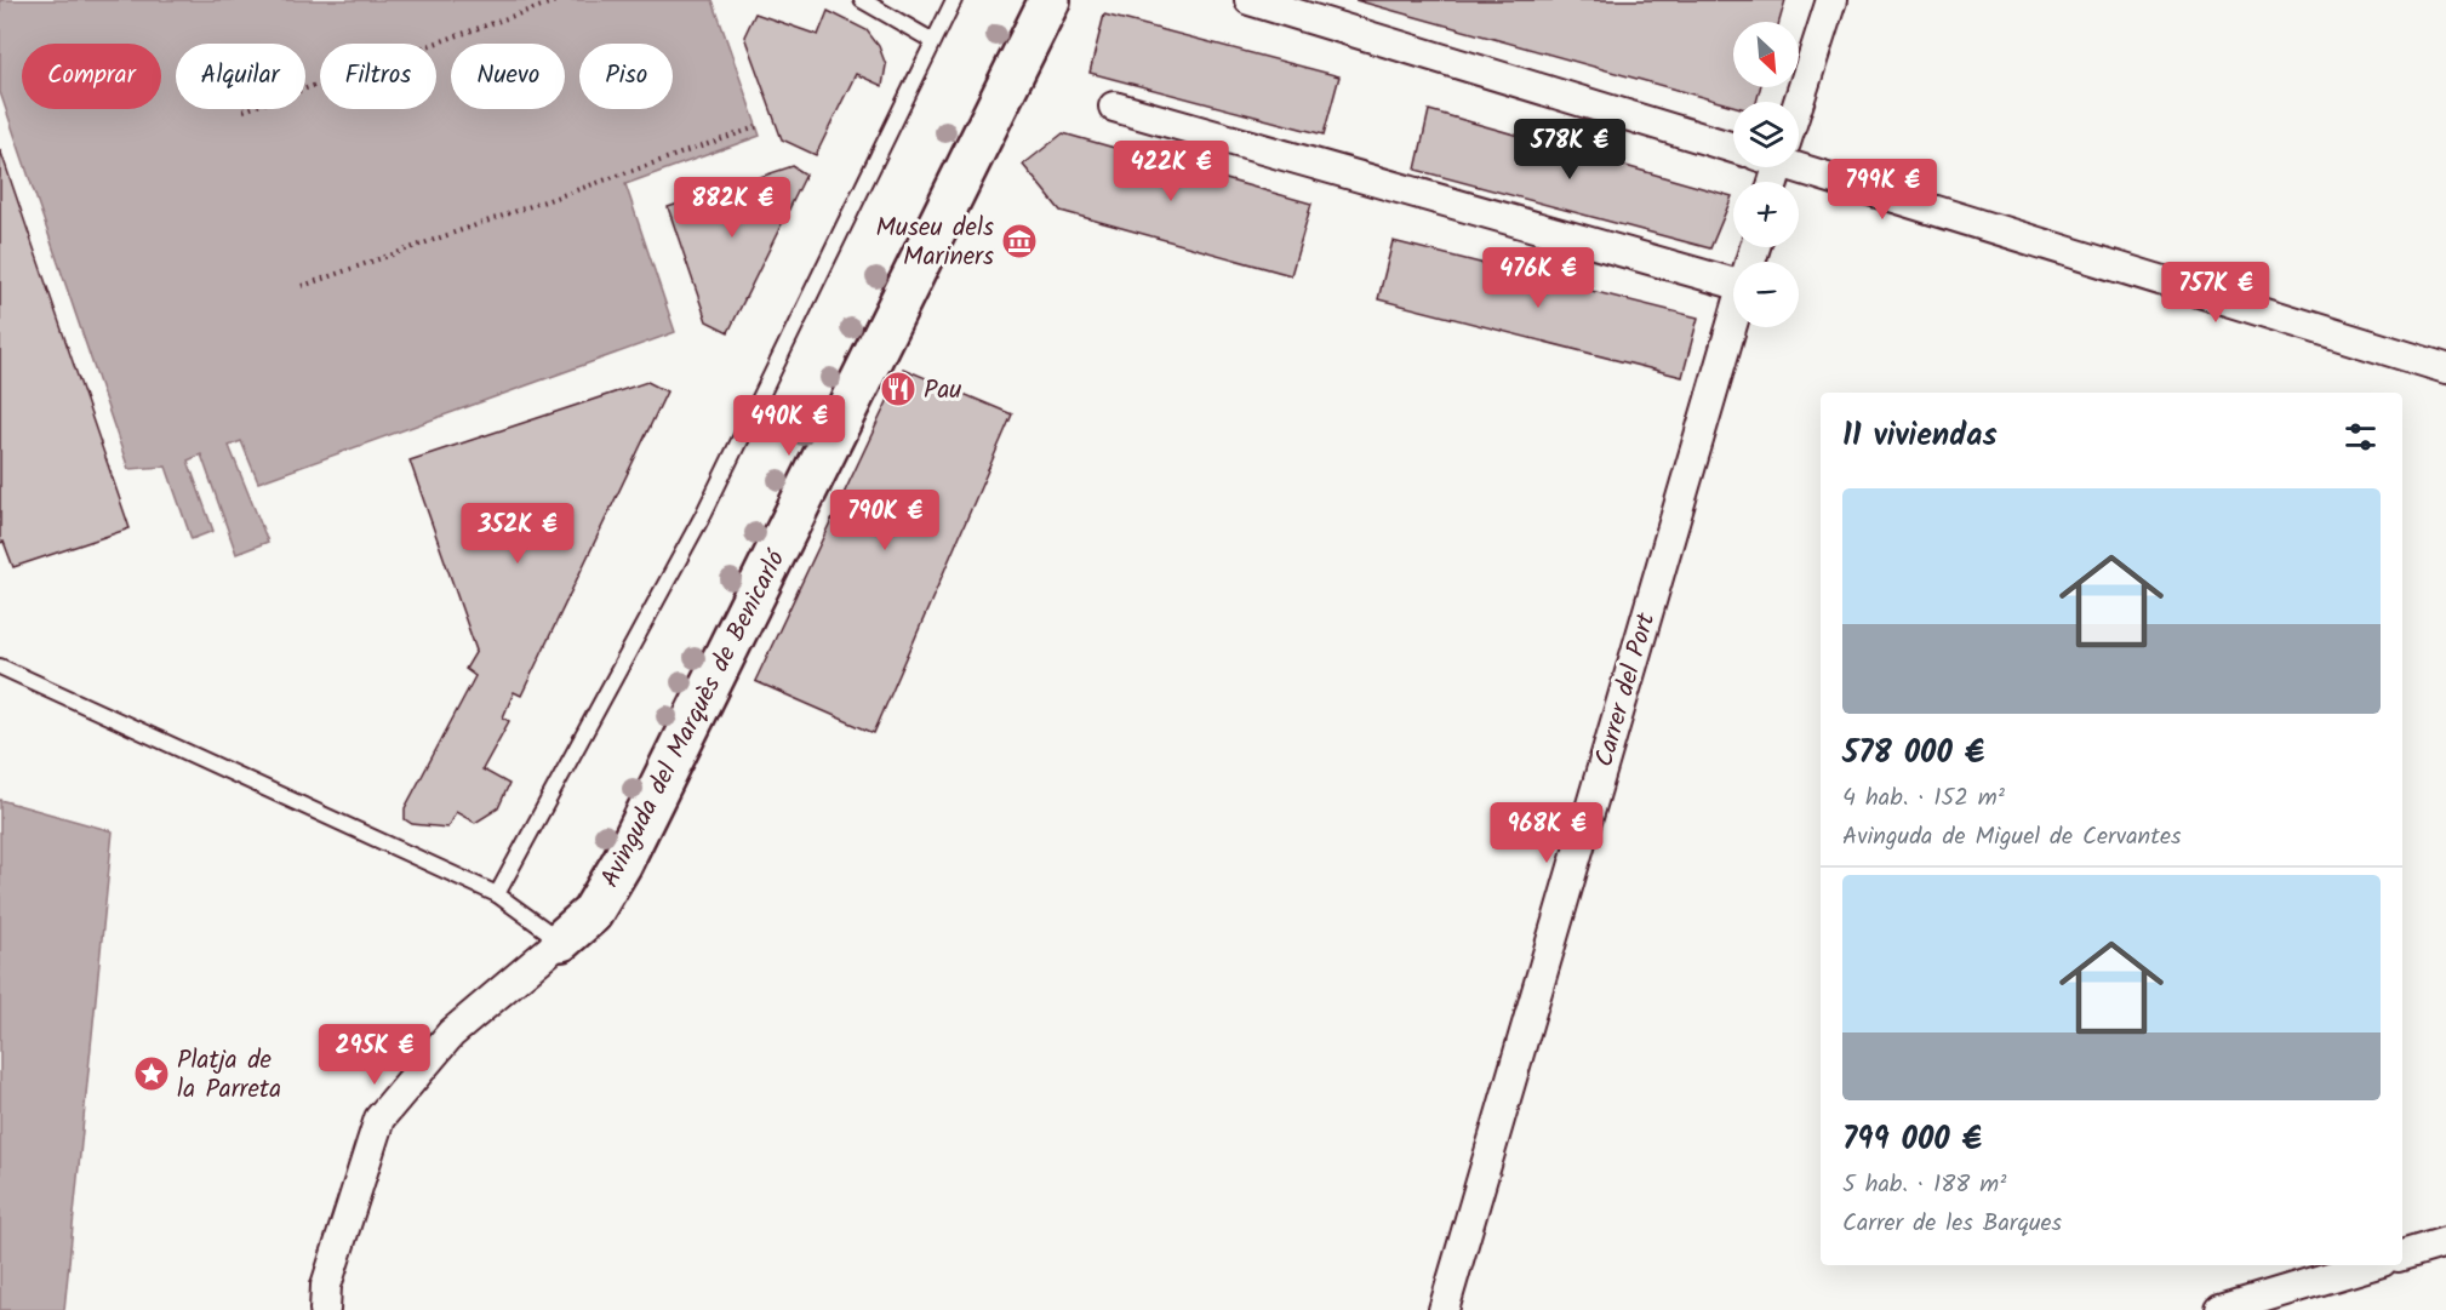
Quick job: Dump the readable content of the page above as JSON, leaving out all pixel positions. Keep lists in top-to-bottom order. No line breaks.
{"streets":{"street":["Carrer del Port","Avinguda del Marquès de Benicarló"]},"places":{"museum":["Museu dels Mariners"],"restaurant":["Pau"],"place":["Platja de la Parreta"]},"north":"bottom right","page":{"map_buttons":["+","−"],"chip":["Comprar","Alquilar","Filtros","Nuevo","Piso"],"price":["578K €","422K €","799K €","882K €","476K €","757K €","490K €","790K €","352K €","968K €","295K €"],"heading":"11 viviendas","list":[{"name":"578 000 €","note":"4 hab. · 152 m² · Avinguda de Miguel de Cervantes"},{"name":"799 000 €","note":"5 hab. · 188 m² · Carrer de les Barques"}]}}
